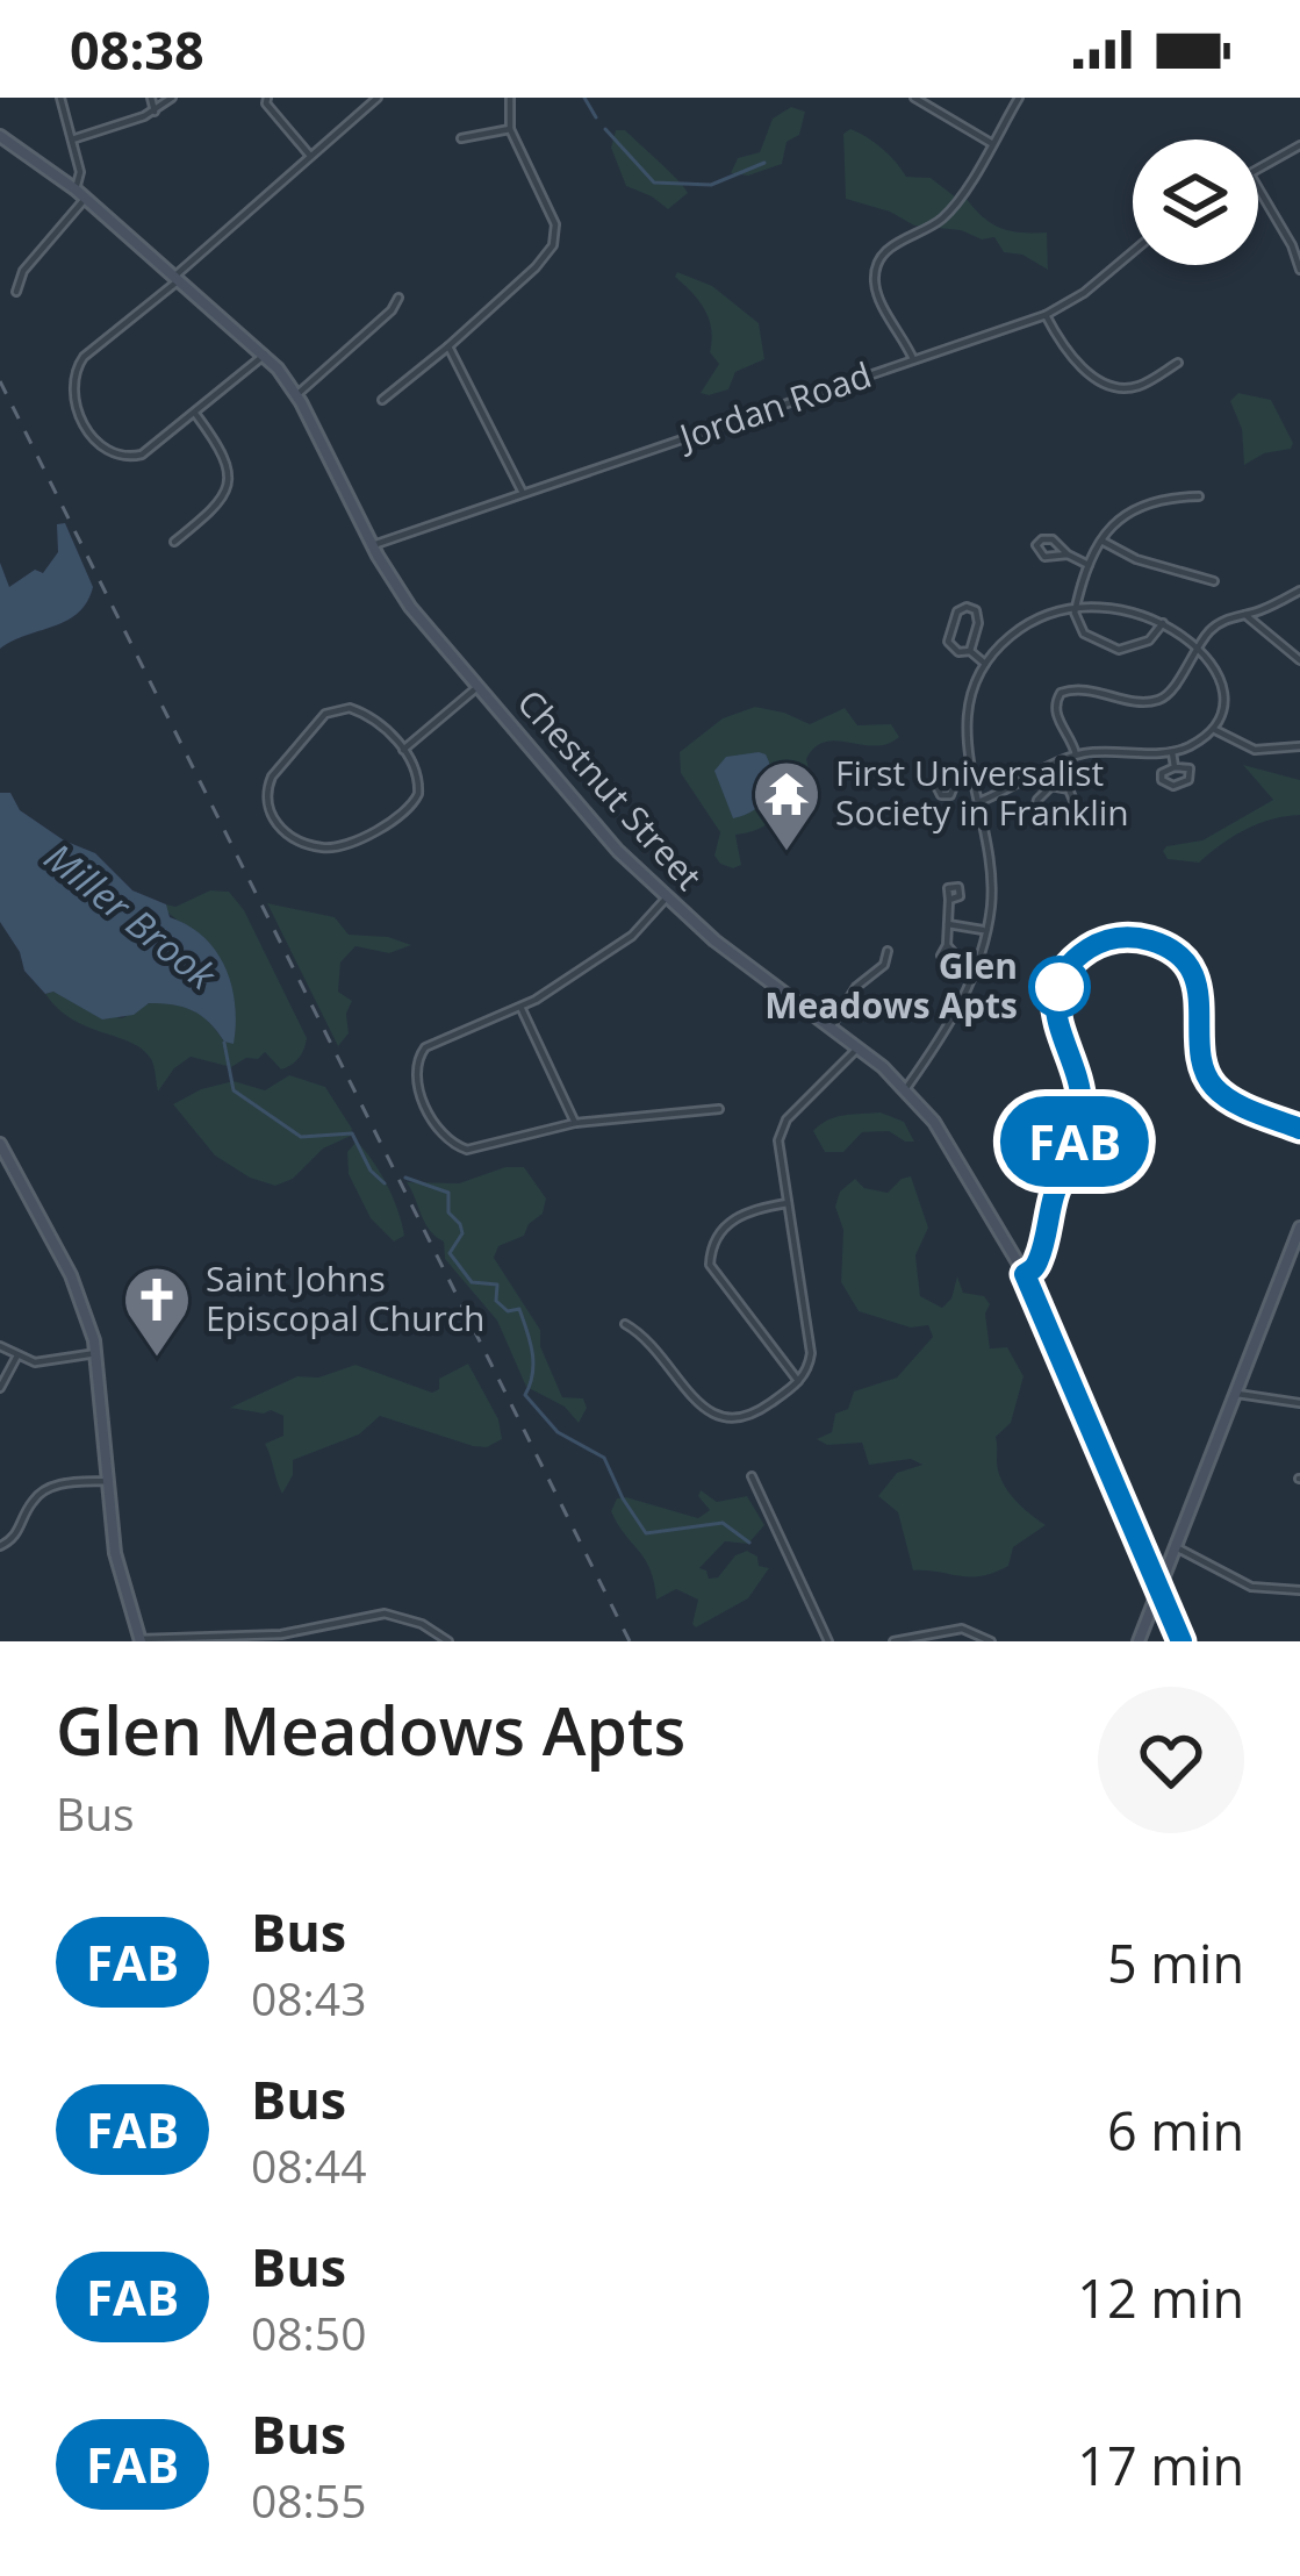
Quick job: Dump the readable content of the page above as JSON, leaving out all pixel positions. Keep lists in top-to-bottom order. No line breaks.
{"streets":{"main road":["Chestnut Street"],"street":["Jordan Road"]},"crossings":[["Jordan Road","Chestnut Street"]],"water":["Miller Brook"],"places":{"temple":["First Universalist Society in Franklin"],"other":["Glen Meadows Apts"],"church":["Saint Johns Episcopal Church"]},"lines":["bus line FAB"],"page":{"status":"08:38","on_map":"FAB","heading":["Glen Meadows Apts","Bus"],"list":[{"mark":"FAB","name":"Bus","note":"08:43","value":"5 min"},{"mark":"FAB","name":"Bus","note":"08:44","value":"6 min"},{"mark":"FAB","name":"Bus","note":"08:50","value":"12 min"},{"mark":"FAB","name":"Bus","note":"08:55","value":"17 min"}]}}
